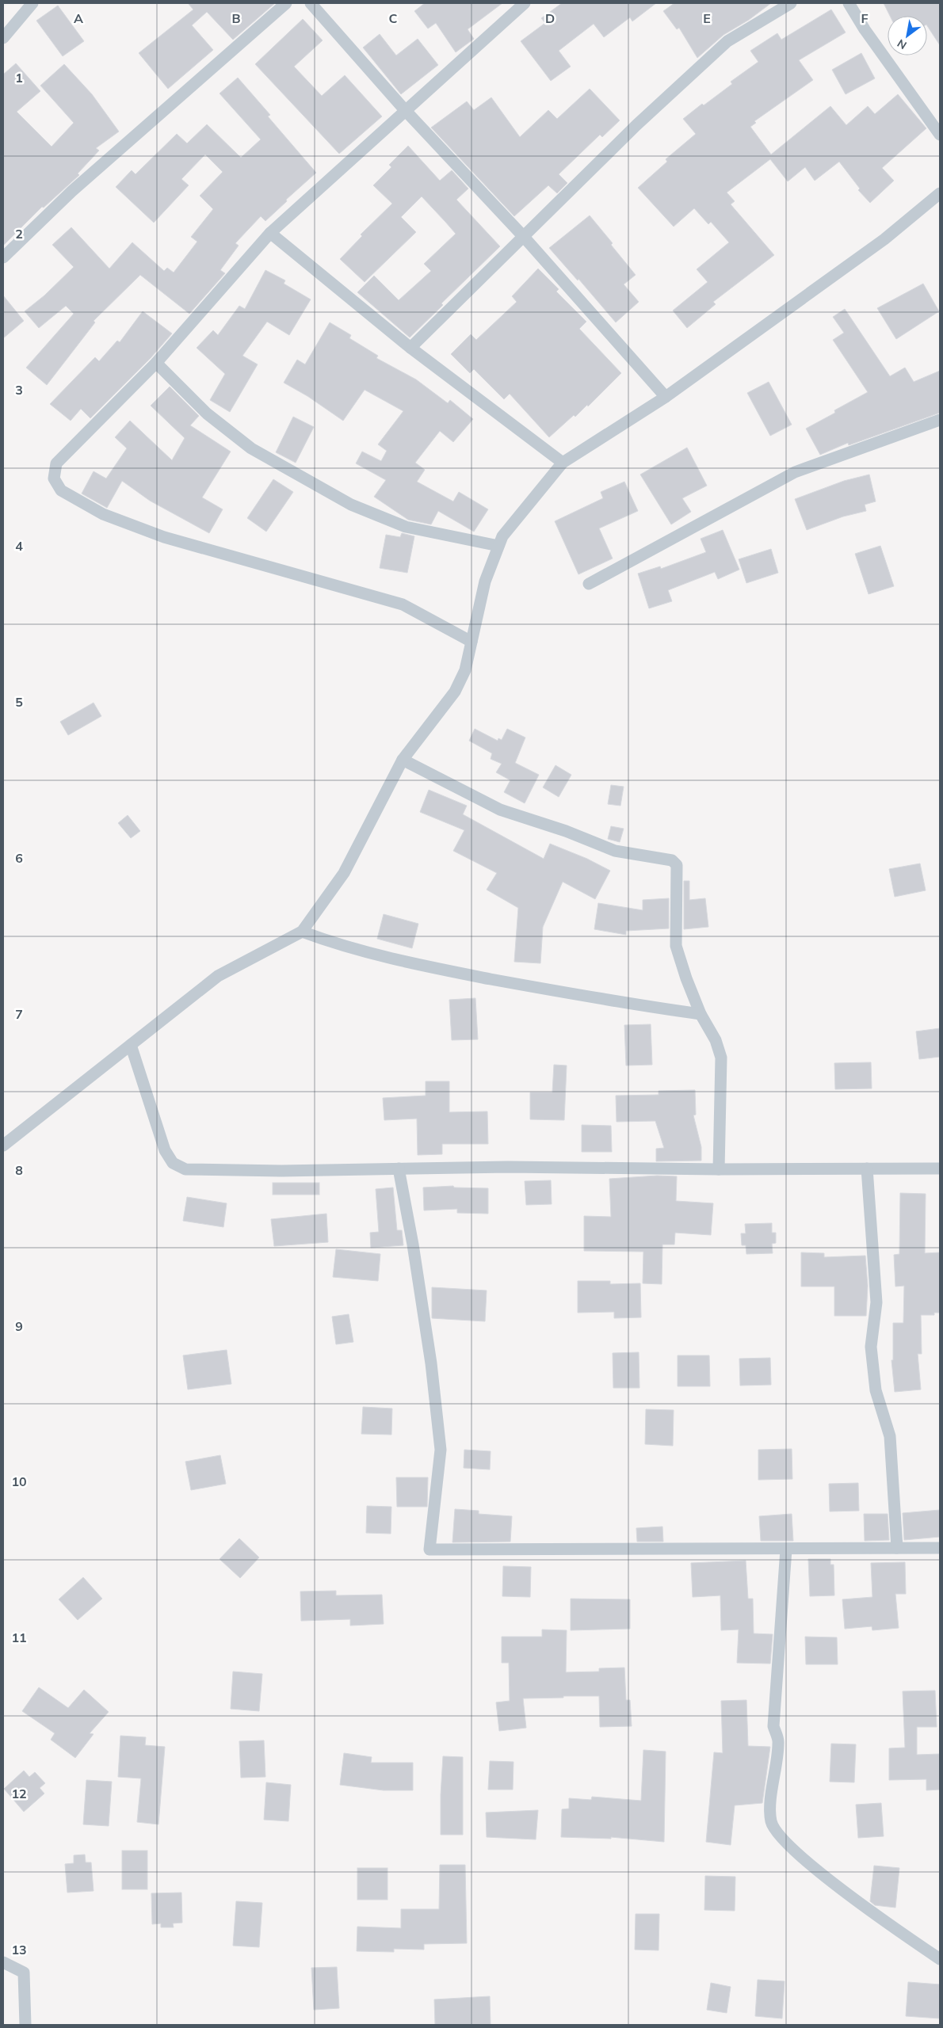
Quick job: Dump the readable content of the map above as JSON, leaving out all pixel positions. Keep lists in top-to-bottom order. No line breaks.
{"north":"bottom left","grid":{"columns":["A","B","C","D","E","F"],"rows":["1","2","3","4","5","6","7","8","9","10","11","12","13"]}}
